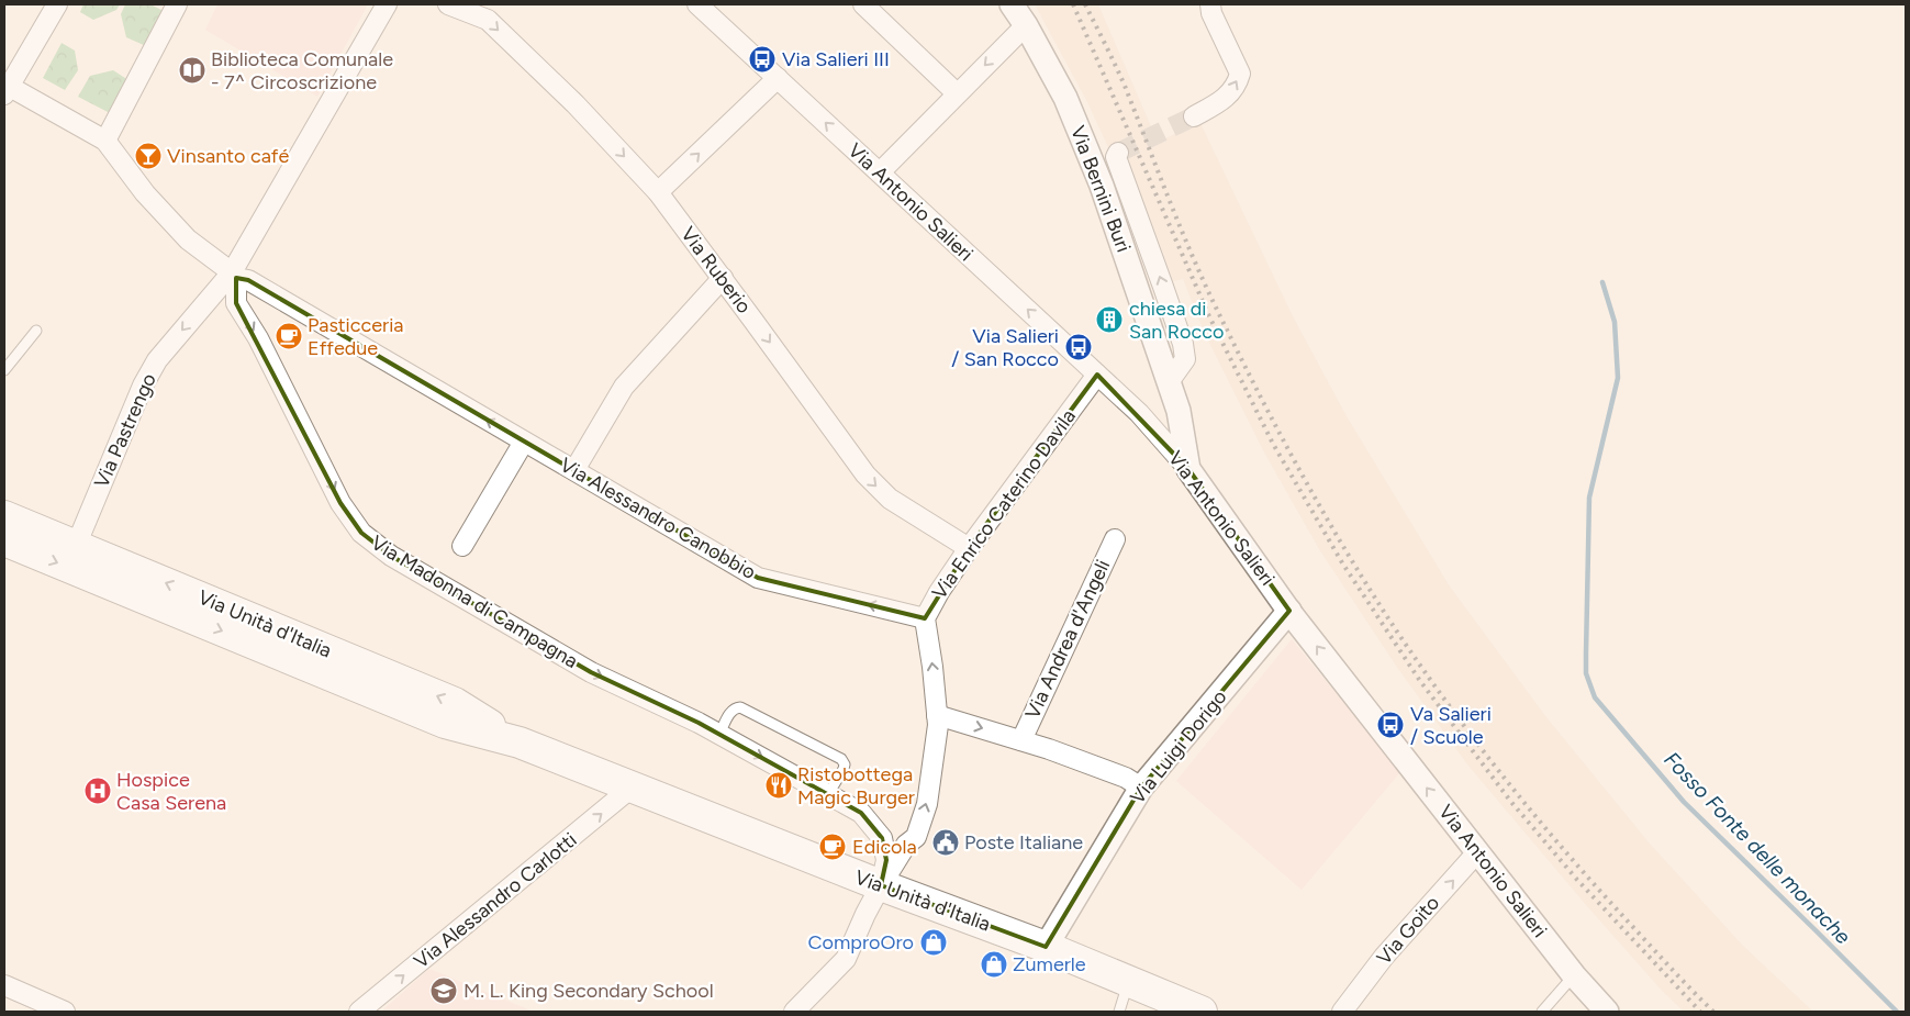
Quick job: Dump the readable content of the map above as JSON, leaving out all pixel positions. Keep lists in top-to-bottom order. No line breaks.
{"streets":{"main road":["Via Unità d'Italia"],"street":["Via Bernini Buri","Via Antonio Salieri","Via Ruberio","Via Pastrengo","Via Enrico Caterino Davila","Via Alessandro Canobbio","Via Madonna di Campagna","Via Andrea d'Angeli","Via Luigi Dorigo","Via Alessandro Carlotti","Via Goito"]},"crossings":[["Via Bernini Buri","Via Antonio Salieri"],["Via Antonio Salieri","Via Enrico Caterino Davila"],["Via Antonio Salieri","Via Luigi Dorigo"],["Via Antonio Salieri","Via Goito"],["Via Ruberio","Via Enrico Caterino Davila"],["Via Pastrengo","Via Alessandro Canobbio"],["Via Pastrengo","Via Madonna di Campagna"],["Via Pastrengo","Via Unità d'Italia"],["Via Enrico Caterino Davila","Via Alessandro Canobbio"],["Via Enrico Caterino Davila","Via Madonna di Campagna"],["Via Enrico Caterino Davila","Via Unità d'Italia"],["Via Enrico Caterino Davila","Via Andrea d'Angeli"],["Via Alessandro Canobbio","Via Madonna di Campagna"],["Via Unità d'Italia","Via Luigi Dorigo"],["Via Unità d'Italia","Via Alessandro Carlotti"],["Via Andrea d'Angeli","Via Luigi Dorigo"]],"one_way":["Via Antonio Salieri","Via Ruberio","Via Pastrengo","Via Alessandro Canobbio","Via Madonna di Campagna","Via Alessandro Carlotti","Via Goito"],"water":["Fosso Fonte delle monache"],"places":{"bus stop":["Via Salieri III","Via Salieri / San Rocco","Va Salieri / Scuole"],"library":["Biblioteca Comunale - 7^ Circoscrizione"],"bar":["Vinsanto café"],"building":["chiesa di San Rocco"],"cafe":["Pasticceria Effedue","Edicola"],"restaurant":["Ristobottega Magic Burger"],"hospital":["Hospice Casa Serena"],"public building":["Poste Italiane"],"shop":["ComproOro","Zumerle"],"school or university":["M. L. King Secondary School"]}}
